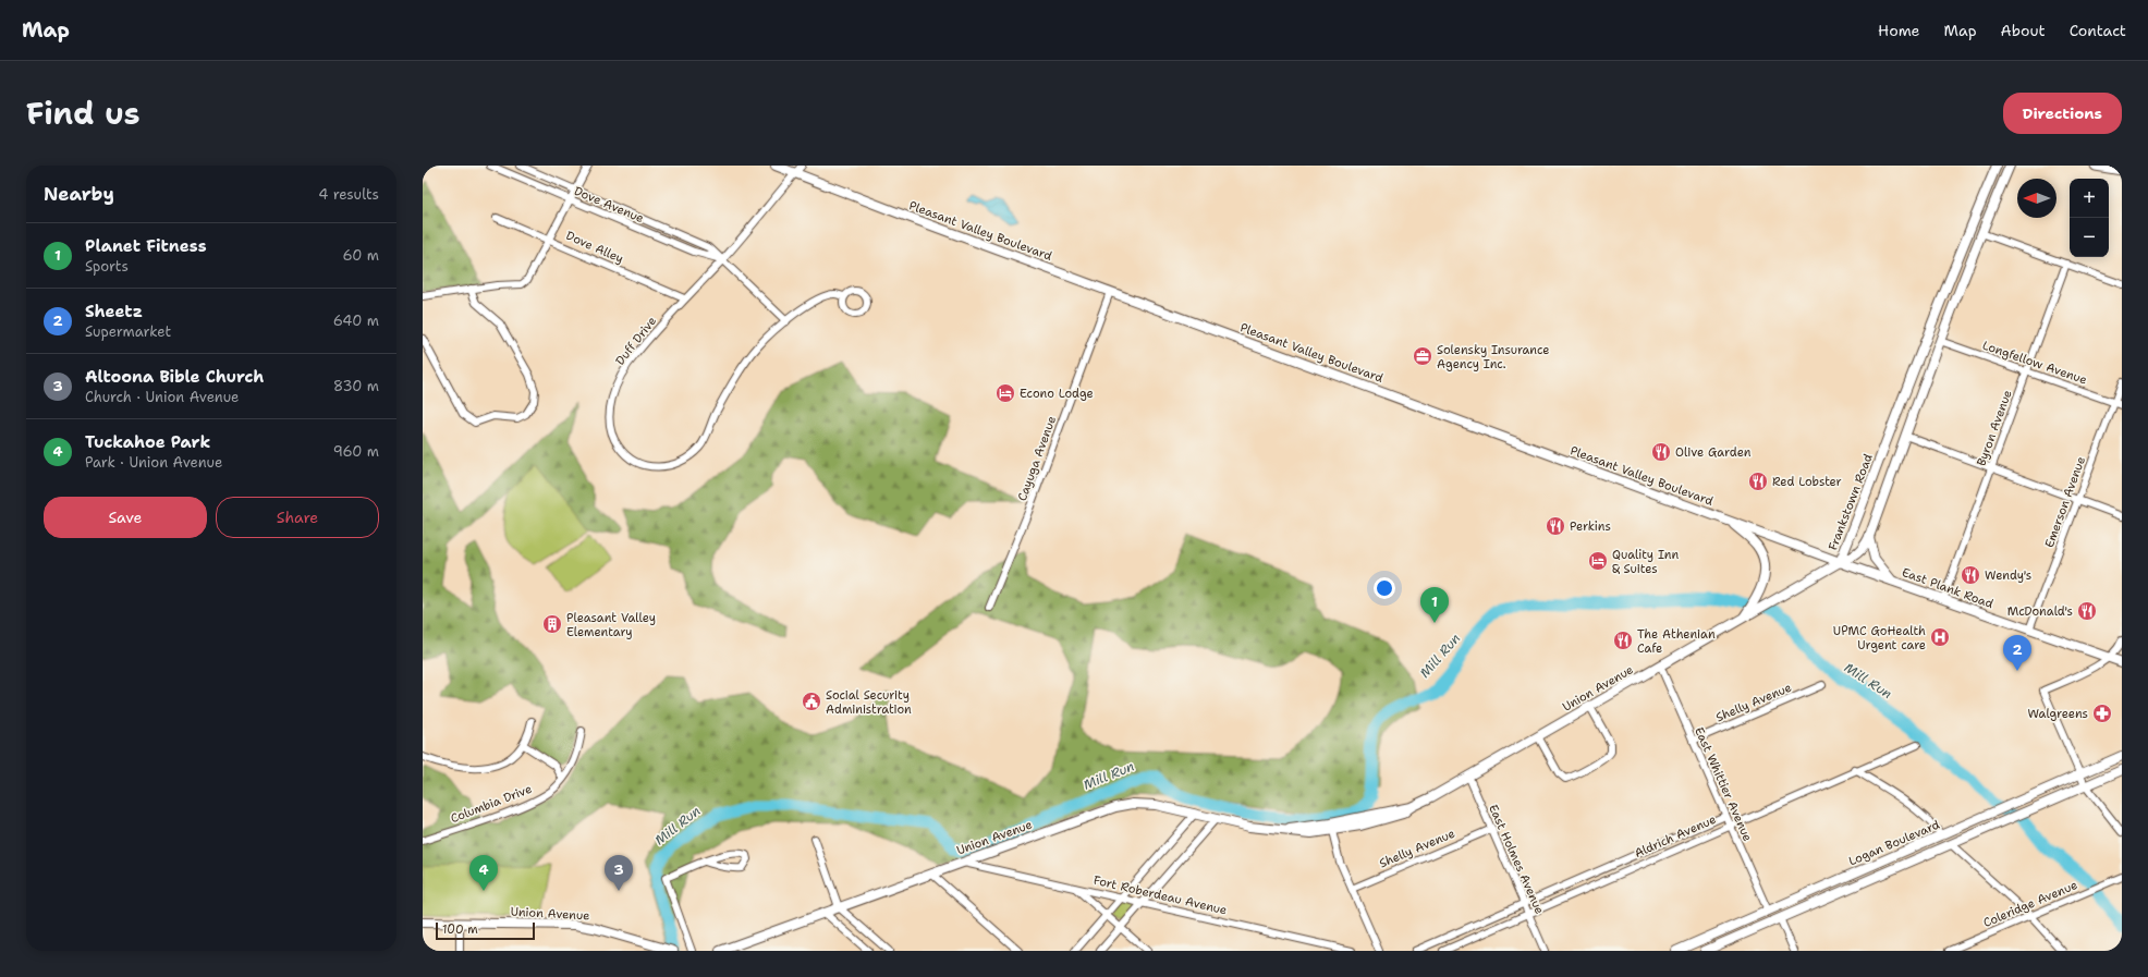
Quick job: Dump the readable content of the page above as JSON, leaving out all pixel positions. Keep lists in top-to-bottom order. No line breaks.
{"streets":{"main road":["Pleasant Valley Boulevard","Frankstown Road","East Plank Road","Union Avenue","Logan Boulevard"],"street":["Dove Avenue","Dove Alley","Duff Drive","Longfellow Avenue","Byron Avenue","Cayuga Avenue","Emerson Avenue","Shelly Avenue","East Whittier Avenue","Columbia Drive","Aldrich Avenue","East Holmes Avenue","Fort Roberdeau Avenue","Coleridge Avenue"]},"crossings":[["Dove Avenue","Duff Drive"],["Pleasant Valley Boulevard","Duff Drive"],["Pleasant Valley Boulevard","Cayuga Avenue"],["Pleasant Valley Boulevard","Frankstown Road"],["Pleasant Valley Boulevard","East Plank Road"],["Pleasant Valley Boulevard","Union Avenue"],["Dove Alley","Duff Drive"],["Longfellow Avenue","Byron Avenue"],["Longfellow Avenue","Frankstown Road"],["Longfellow Avenue","Emerson Avenue"],["Byron Avenue","East Plank Road"],["Frankstown Road","East Plank Road"],["Frankstown Road","Union Avenue"],["Emerson Avenue","East Plank Road"],["East Plank Road","Union Avenue"],["Union Avenue","East Whittier Avenue"],["Union Avenue","East Holmes Avenue"],["Union Avenue","Fort Roberdeau Avenue"],["Shelly Avenue","East Whittier Avenue"],["Shelly Avenue","East Holmes Avenue"],["East Whittier Avenue","Aldrich Avenue"],["East Whittier Avenue","Logan Boulevard"],["Aldrich Avenue","East Holmes Avenue"]],"water":["Mill Run"],"places":{"office":["Solensky Insurance Agency Inc."],"hotel":["Econo Lodge","Quality Inn & Suites"],"restaurant":["Olive Garden","Red Lobster","Perkins","Wendy's","McDonald's","The Athenian Cafe"],"building":["Pleasant Valley Elementary"],"hospital":["UPMC GoHealth Urgent care"],"public building":["Social Security Administration"],"pharmacy":["Walgreens"]},"scale_bar":"100 m","north":"left","page":{"header":"Map","nav":["Home","Map","About","Contact"],"title":"Find us","buttons":["Directions",["Save","Share"]],"heading":["Nearby","4 results"],"map_buttons":["+","−"],"list":[{"mark":"1","name":"Planet Fitness","note":"Sports","value":"60 m"},{"mark":"2","name":"Sheetz","note":"Supermarket","value":"640 m"},{"mark":"3","name":"Altoona Bible Church","note":"Church · Union Avenue","value":"830 m"},{"mark":"4","name":"Tuckahoe Park","note":"Park · Union Avenue","value":"960 m"}],"pins":["1","2","3","4"],"scale":"100 m"}}
